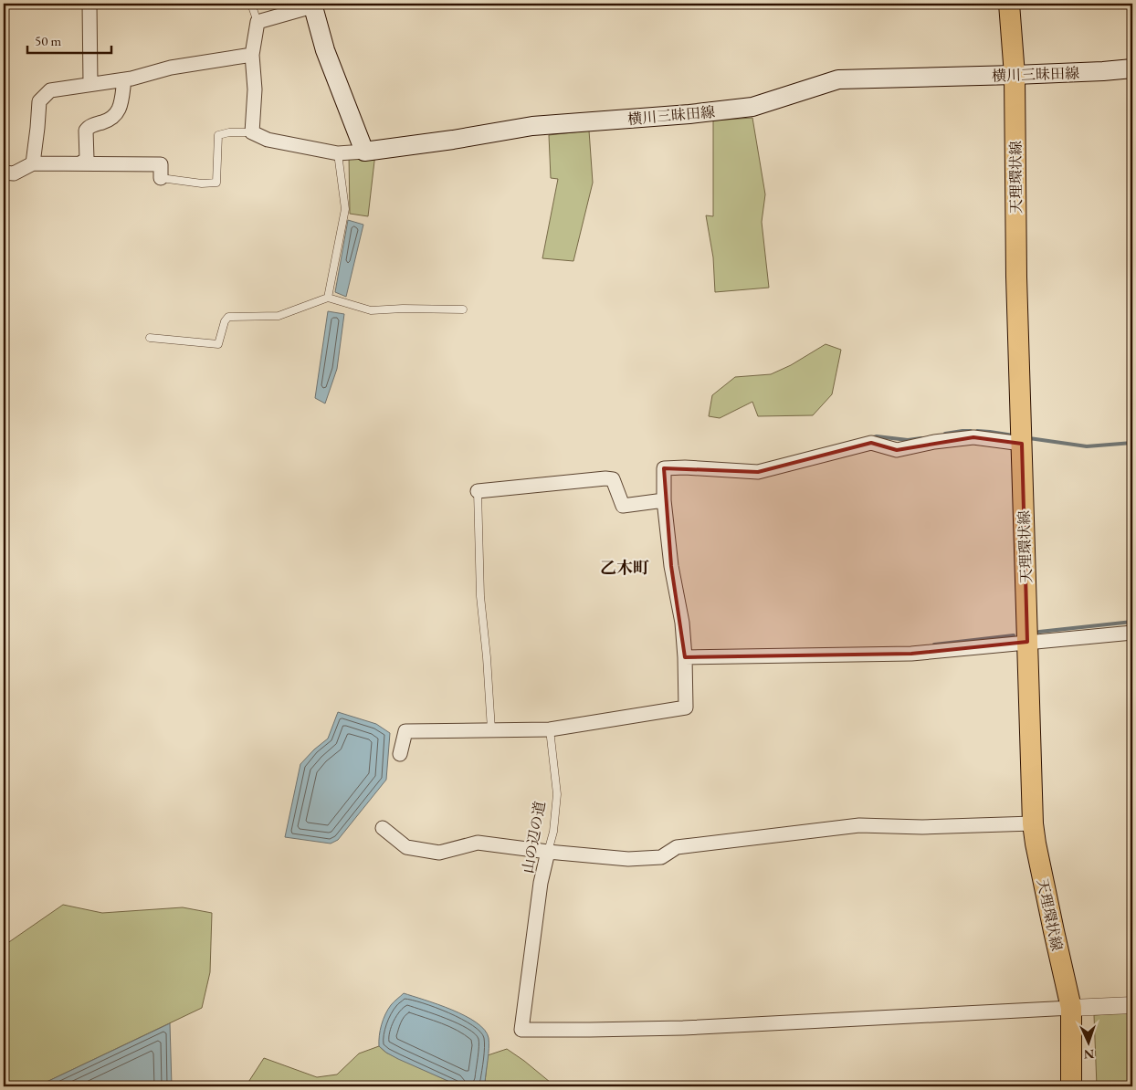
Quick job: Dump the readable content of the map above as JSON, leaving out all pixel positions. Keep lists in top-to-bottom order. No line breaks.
{"streets":{"main road":["横川三昧田線","天理環状線"],"street":["山の辺の道"]},"crossings":[["横川三昧田線","天理環状線"],["天理環状線","山の辺の道"]],"districts":["乙木町"],"scale_bar":"50 m","north":"bottom"}
